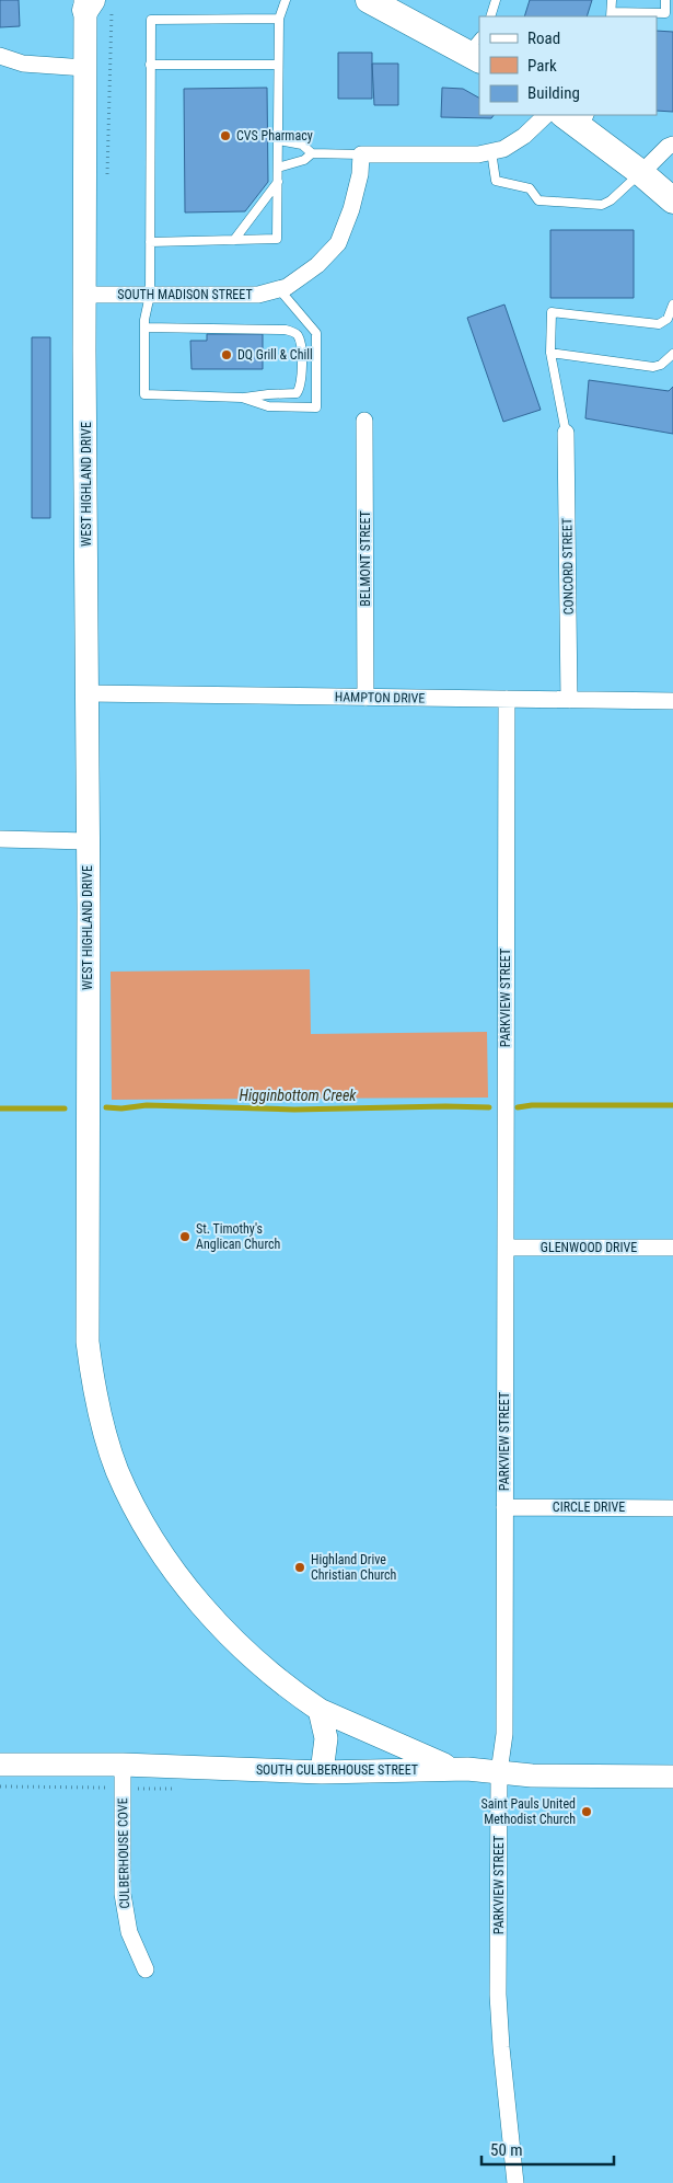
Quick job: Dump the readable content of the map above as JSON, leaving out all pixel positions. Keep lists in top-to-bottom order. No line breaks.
{"streets":{"street":["SOUTH MADISON STREET","WEST HIGHLAND DRIVE","BELMONT STREET","CONCORD STREET","HAMPTON DRIVE","PARKVIEW STREET","GLENWOOD DRIVE","CIRCLE DRIVE","SOUTH CULBERHOUSE STREET","CULBERHOUSE COVE"]},"crossings":[["SOUTH MADISON STREET","WEST HIGHLAND DRIVE"],["WEST HIGHLAND DRIVE","HAMPTON DRIVE"],["WEST HIGHLAND DRIVE","SOUTH CULBERHOUSE STREET"],["BELMONT STREET","HAMPTON DRIVE"],["CONCORD STREET","HAMPTON DRIVE"],["HAMPTON DRIVE","PARKVIEW STREET"],["PARKVIEW STREET","GLENWOOD DRIVE"],["PARKVIEW STREET","CIRCLE DRIVE"],["PARKVIEW STREET","SOUTH CULBERHOUSE STREET"],["SOUTH CULBERHOUSE STREET","CULBERHOUSE COVE"]],"water":["Higginbottom Creek"],"places":["CVS Pharmacy","DQ Grill & Chill","St. Timothy's Anglican Church","Highland Drive Christian Church","Saint Pauls United Methodist Church"],"legend":["Road","Park","Building"],"scale_bar":"50 m"}
